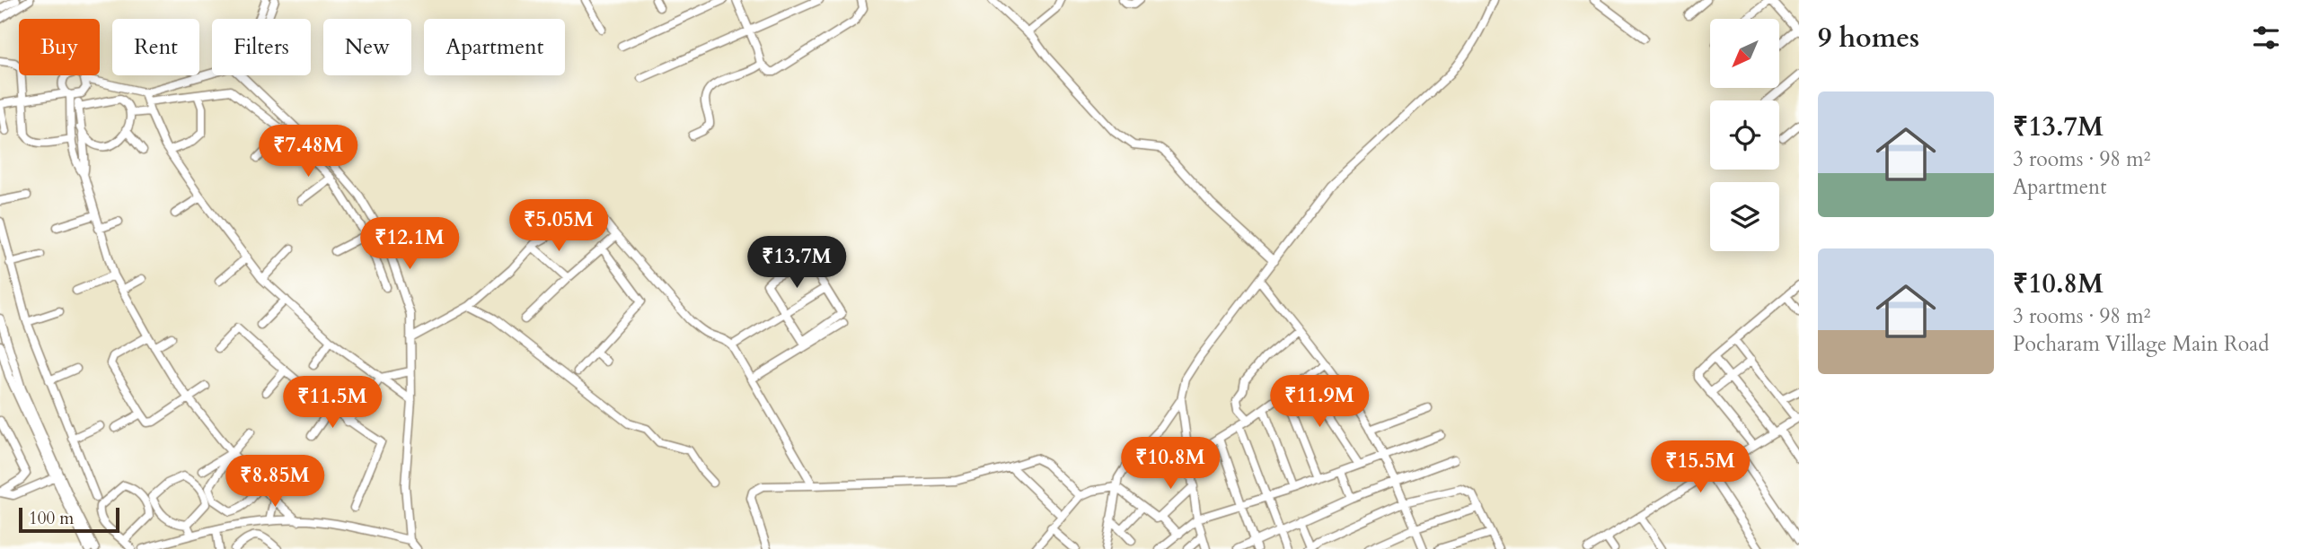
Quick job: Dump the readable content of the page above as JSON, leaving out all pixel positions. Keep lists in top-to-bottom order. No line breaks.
{"scale_bar":"100 m","north":"bottom left","page":{"heading":"9 homes","chip":["Buy","Rent","Filters","New","Apartment"],"list":[{"name":"₹13.7M","note":"3 rooms · 98 m² · Apartment"},{"name":"₹10.8M","note":"3 rooms · 98 m² · Pocharam Village Main Road"}],"price":["₹7.48M","₹5.05M","₹12.1M","₹13.7M","₹11.9M","₹11.5M","₹10.8M","₹15.5M","₹8.85M"],"scale":"100 m"}}
